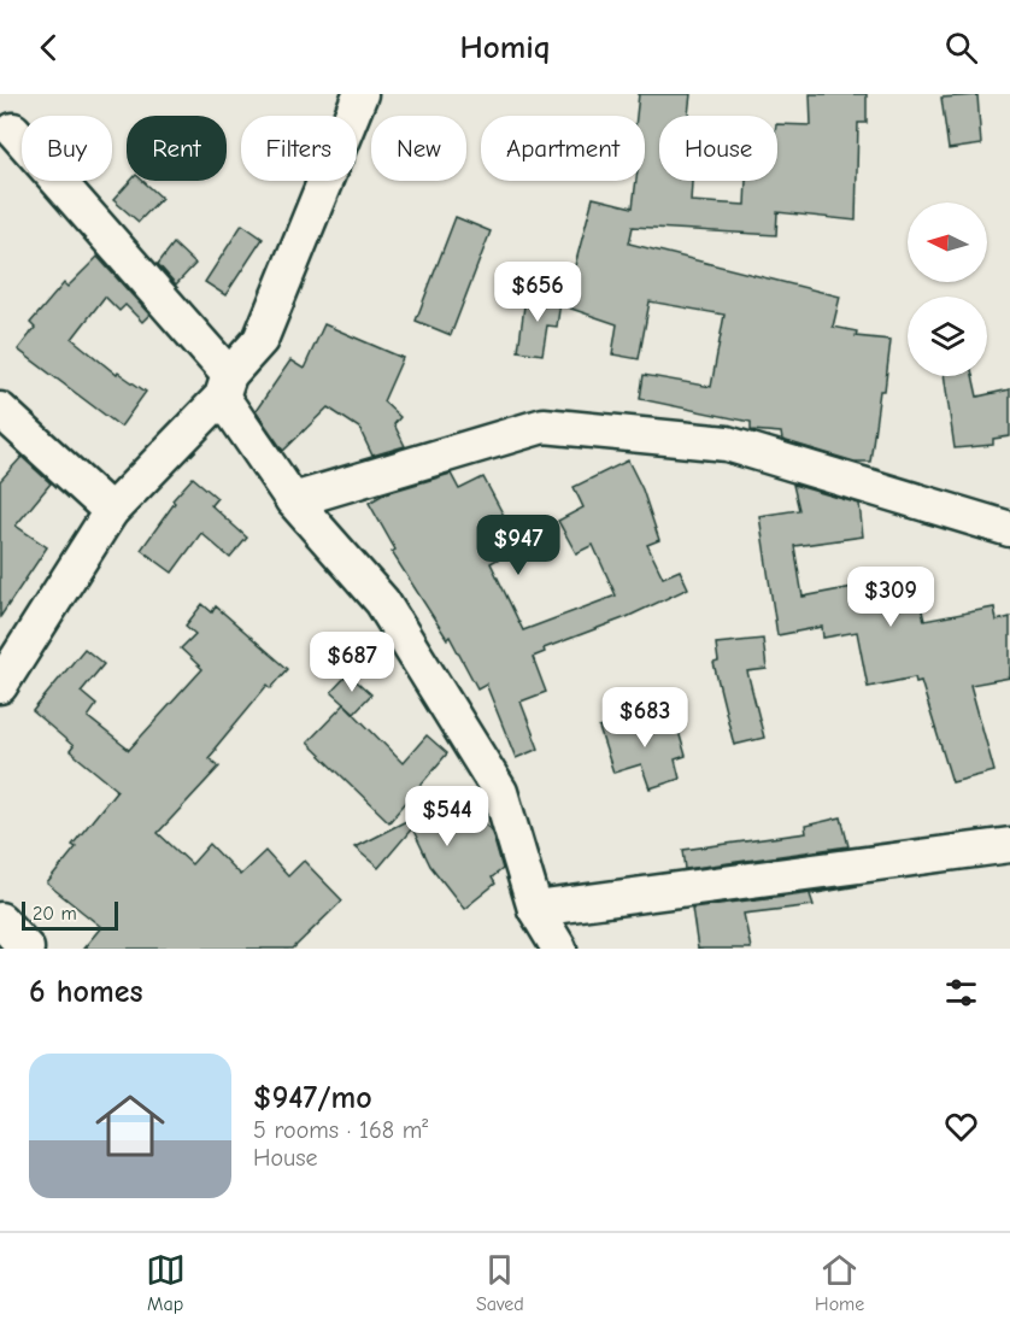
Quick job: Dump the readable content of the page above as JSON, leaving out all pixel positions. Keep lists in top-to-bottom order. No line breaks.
{"scale_bar":"20 m","north":"left","page":{"header":"Homiq","chip":["Buy","Rent","Filters","New","Apartment","House"],"price":["$656","$947","$309","$687","$683","$544"],"scale":"20 m","heading":"6 homes","list":[{"name":"$947/mo","note":"5 rooms · 168 m² · House"}],"tabs":["Map","Saved","Home"]}}
